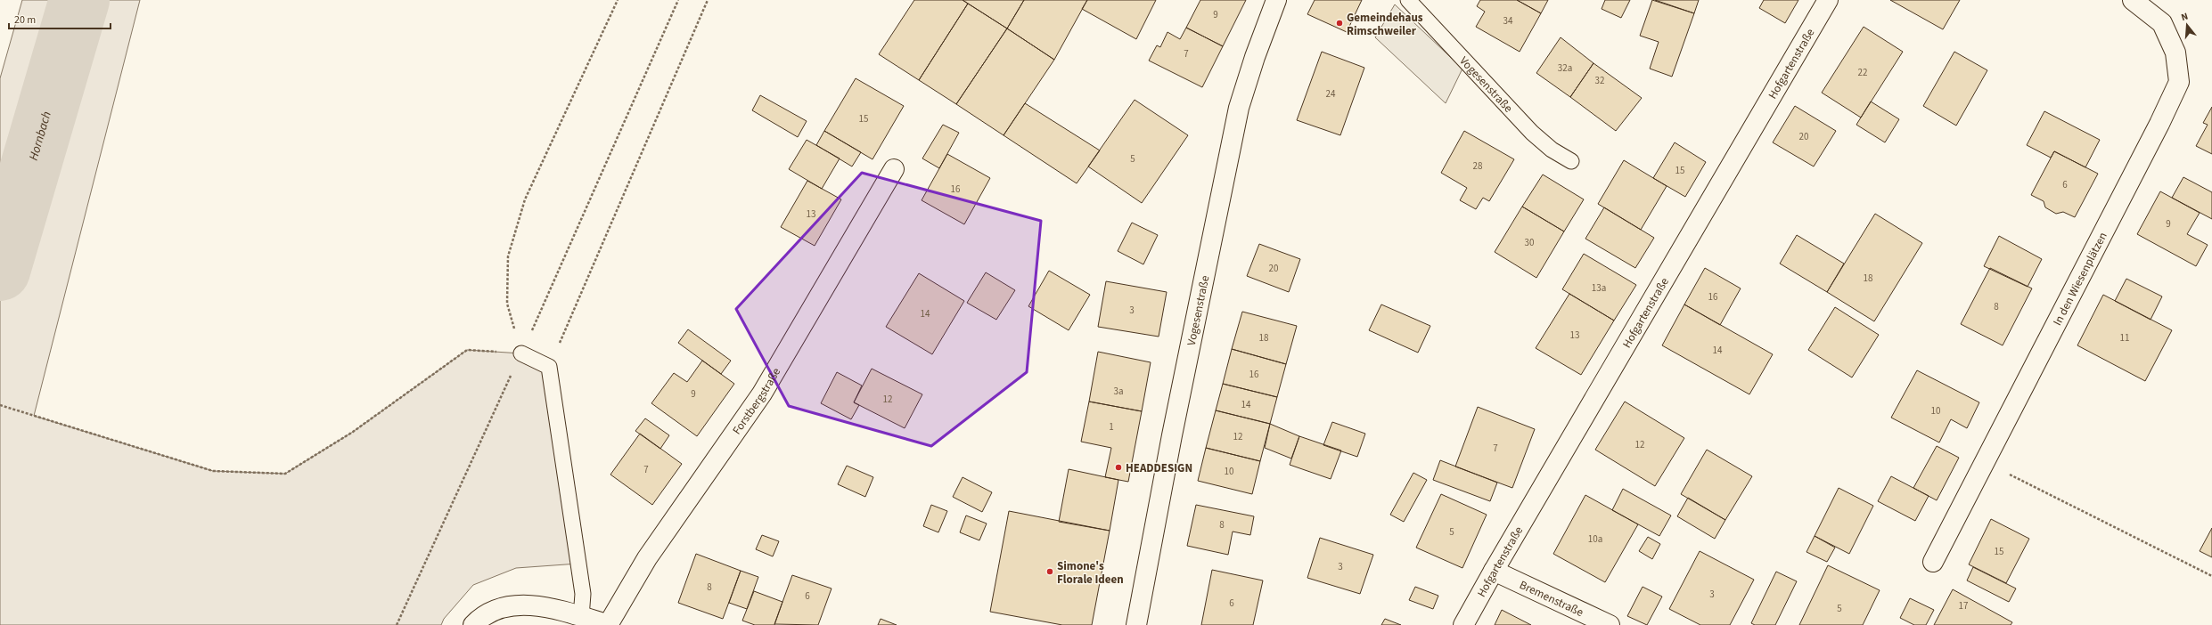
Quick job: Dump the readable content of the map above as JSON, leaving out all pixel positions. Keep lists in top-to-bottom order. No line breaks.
{"streets":{"street":["Hofgartenstraße","Vogesenstraße","In den Wiesenplätzen","Forstbergstraße","Bremenstraße"]},"crossings":[["Hofgartenstraße","Bremenstraße"]],"water":["Hornbach"],"places":["Gemeindehaus Rimschweiler","HEADDESIGN","Simone's Florale Ideen"],"house_numbers":["9","34","7","32a","22","32","24","15","20","5","28","15","6","16","13","9","30","20","18","13a","16","8","3","14","13","18","11","14","16","3a","9","12","14","10","1","12","12","7","7","10","8","5","10a","15","3","8","3","6","6","17","5"],"scale_bar":"20 m","north":"top"}
